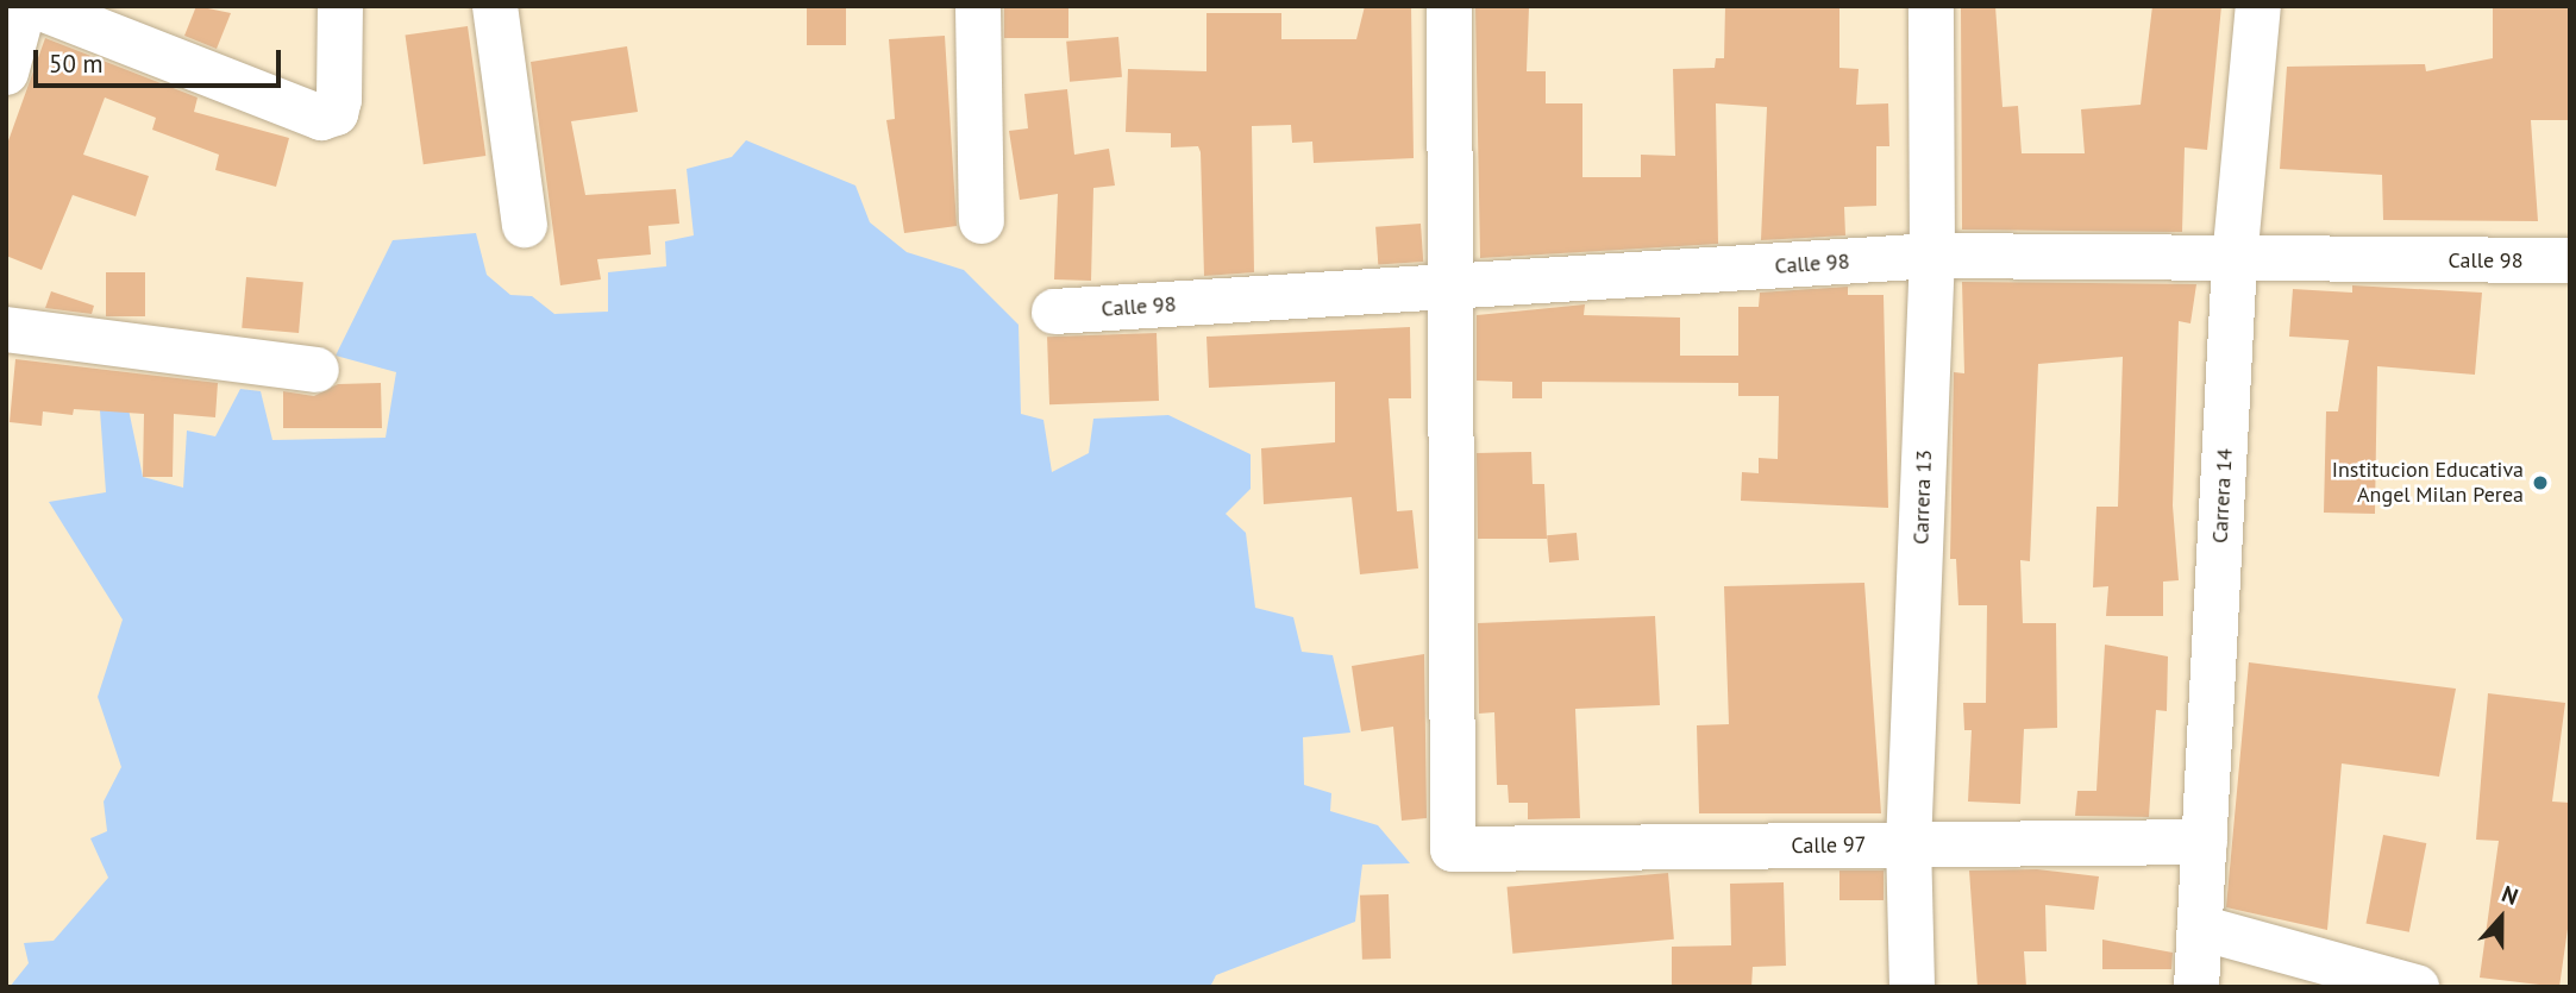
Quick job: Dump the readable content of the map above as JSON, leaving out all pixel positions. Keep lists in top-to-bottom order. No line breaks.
{"streets":{"street":["Calle 98","Carrera 14","Carrera 13","Calle 97"]},"crossings":[["Calle 98","Carrera 14"],["Calle 98","Carrera 13"],["Calle 98","Calle 97"],["Carrera 14","Calle 97"],["Carrera 13","Calle 97"]],"places":["Institucion Educativa Angel Milan Perea"],"scale_bar":"50 m","north":"top"}
